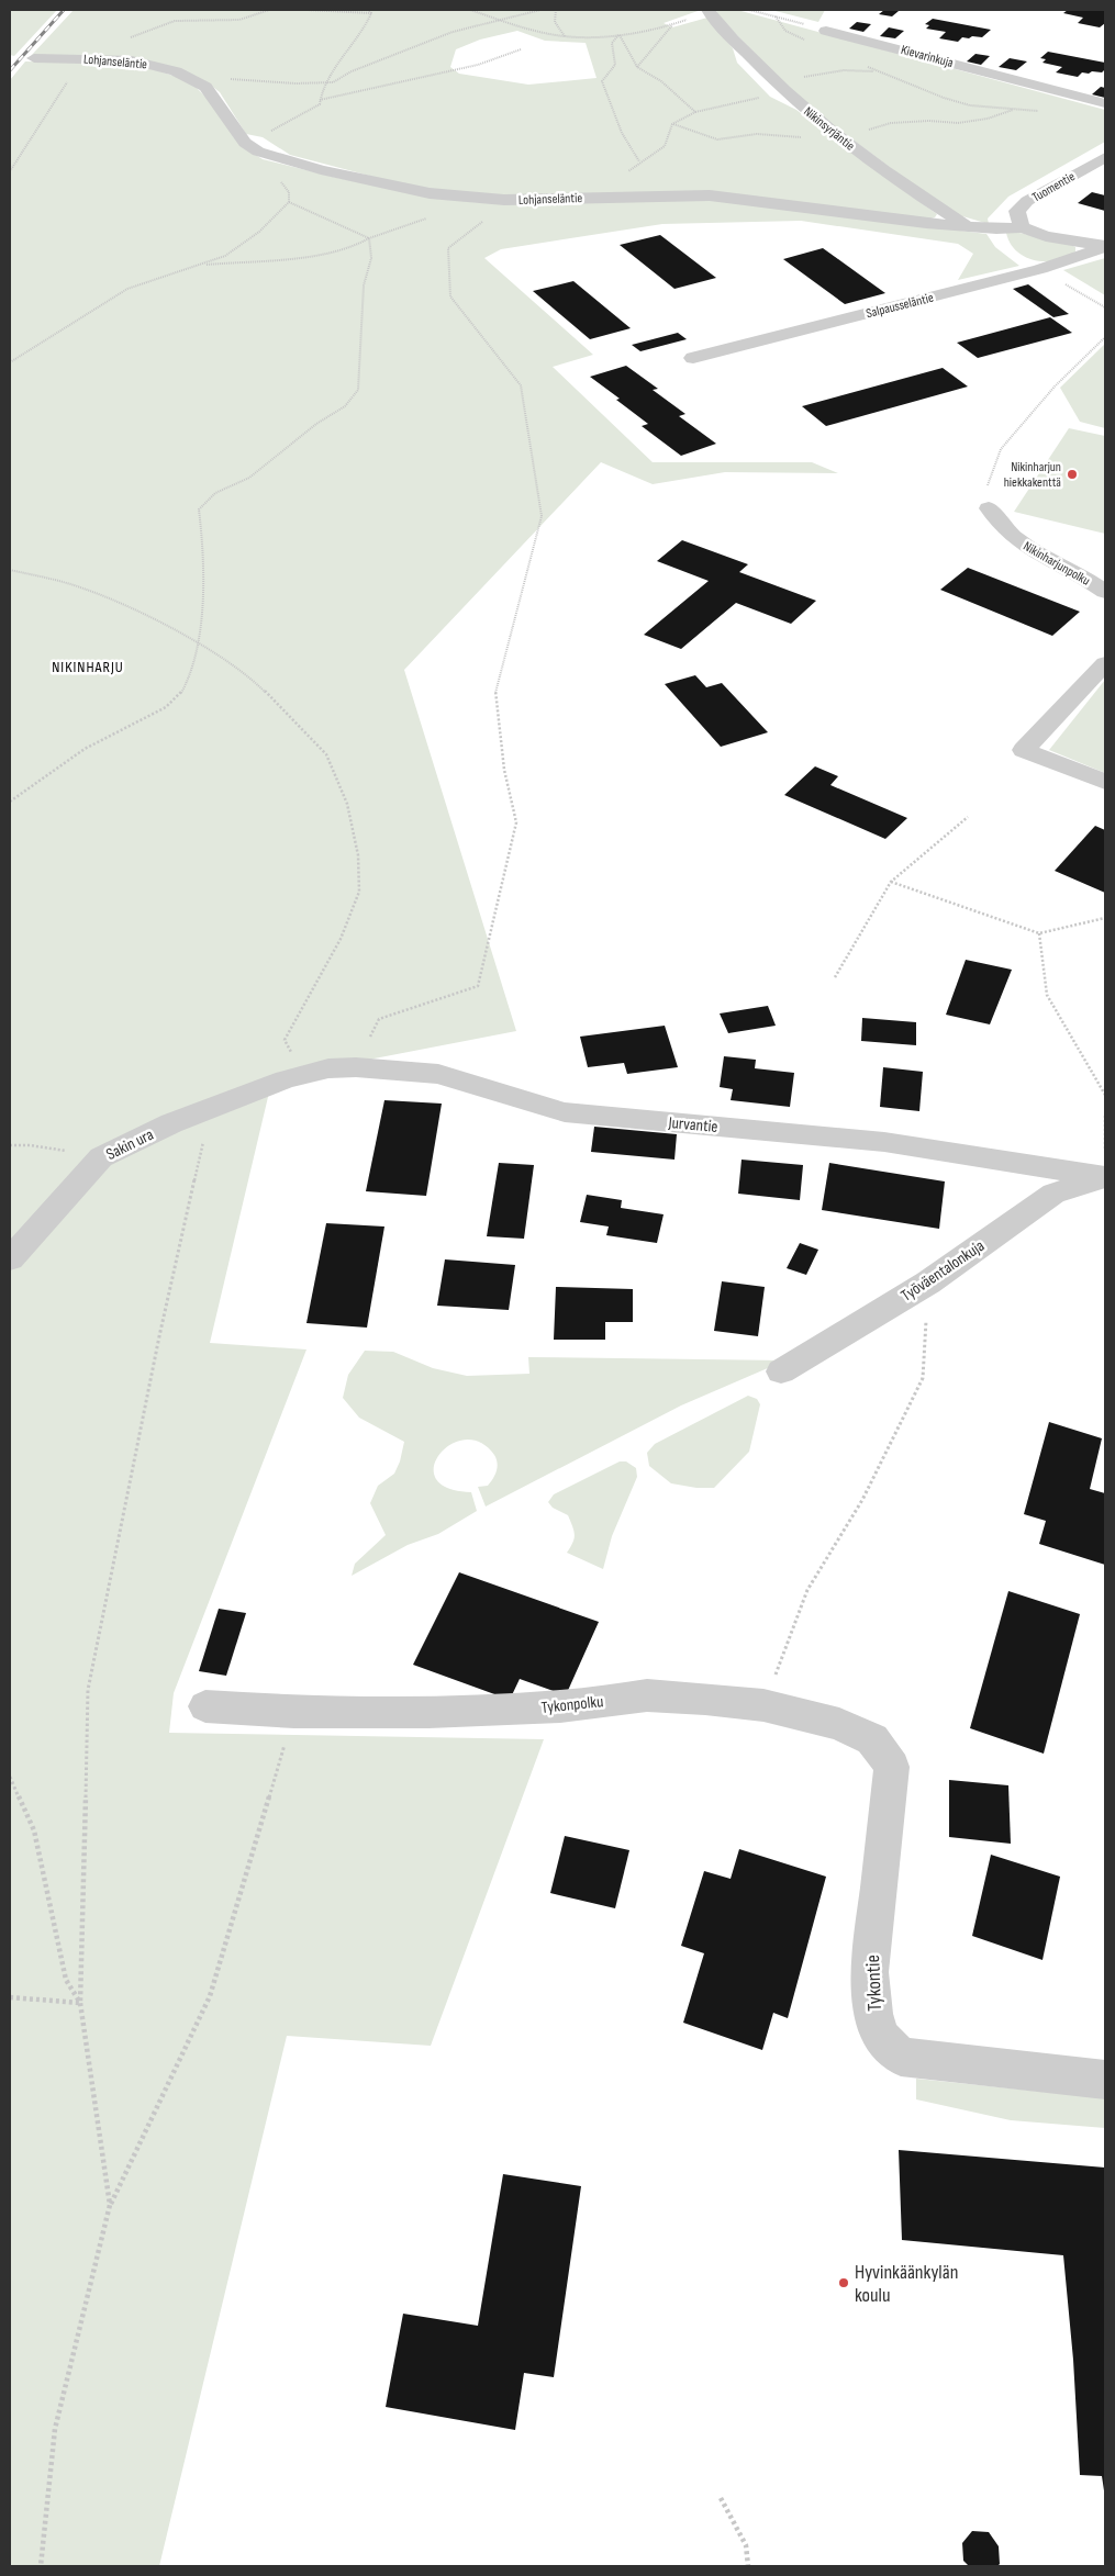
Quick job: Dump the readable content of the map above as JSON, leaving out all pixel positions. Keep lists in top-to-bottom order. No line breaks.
{"streets":{"street":["Kievarinkuja","Lohjanseläntie","Nikinsyrjäntie","Tuomentie","Salpausseläntie","Nikinharjunpolku","Jurvantie","Sakin ura","Työväentalonkuja","Tykonpolku","Tykontie"]},"crossings":[["Lohjanseläntie","Nikinsyrjäntie"],["Lohjanseläntie","Tuomentie"],["Lohjanseläntie","Salpausseläntie"],["Jurvantie","Sakin ura"],["Jurvantie","Työväentalonkuja"],["Tykonpolku","Tykontie"]],"districts":["NIKINHARJU"],"places":["Nikinharjun hiekkakenttä","Hyvinkäänkylän koulu"]}
